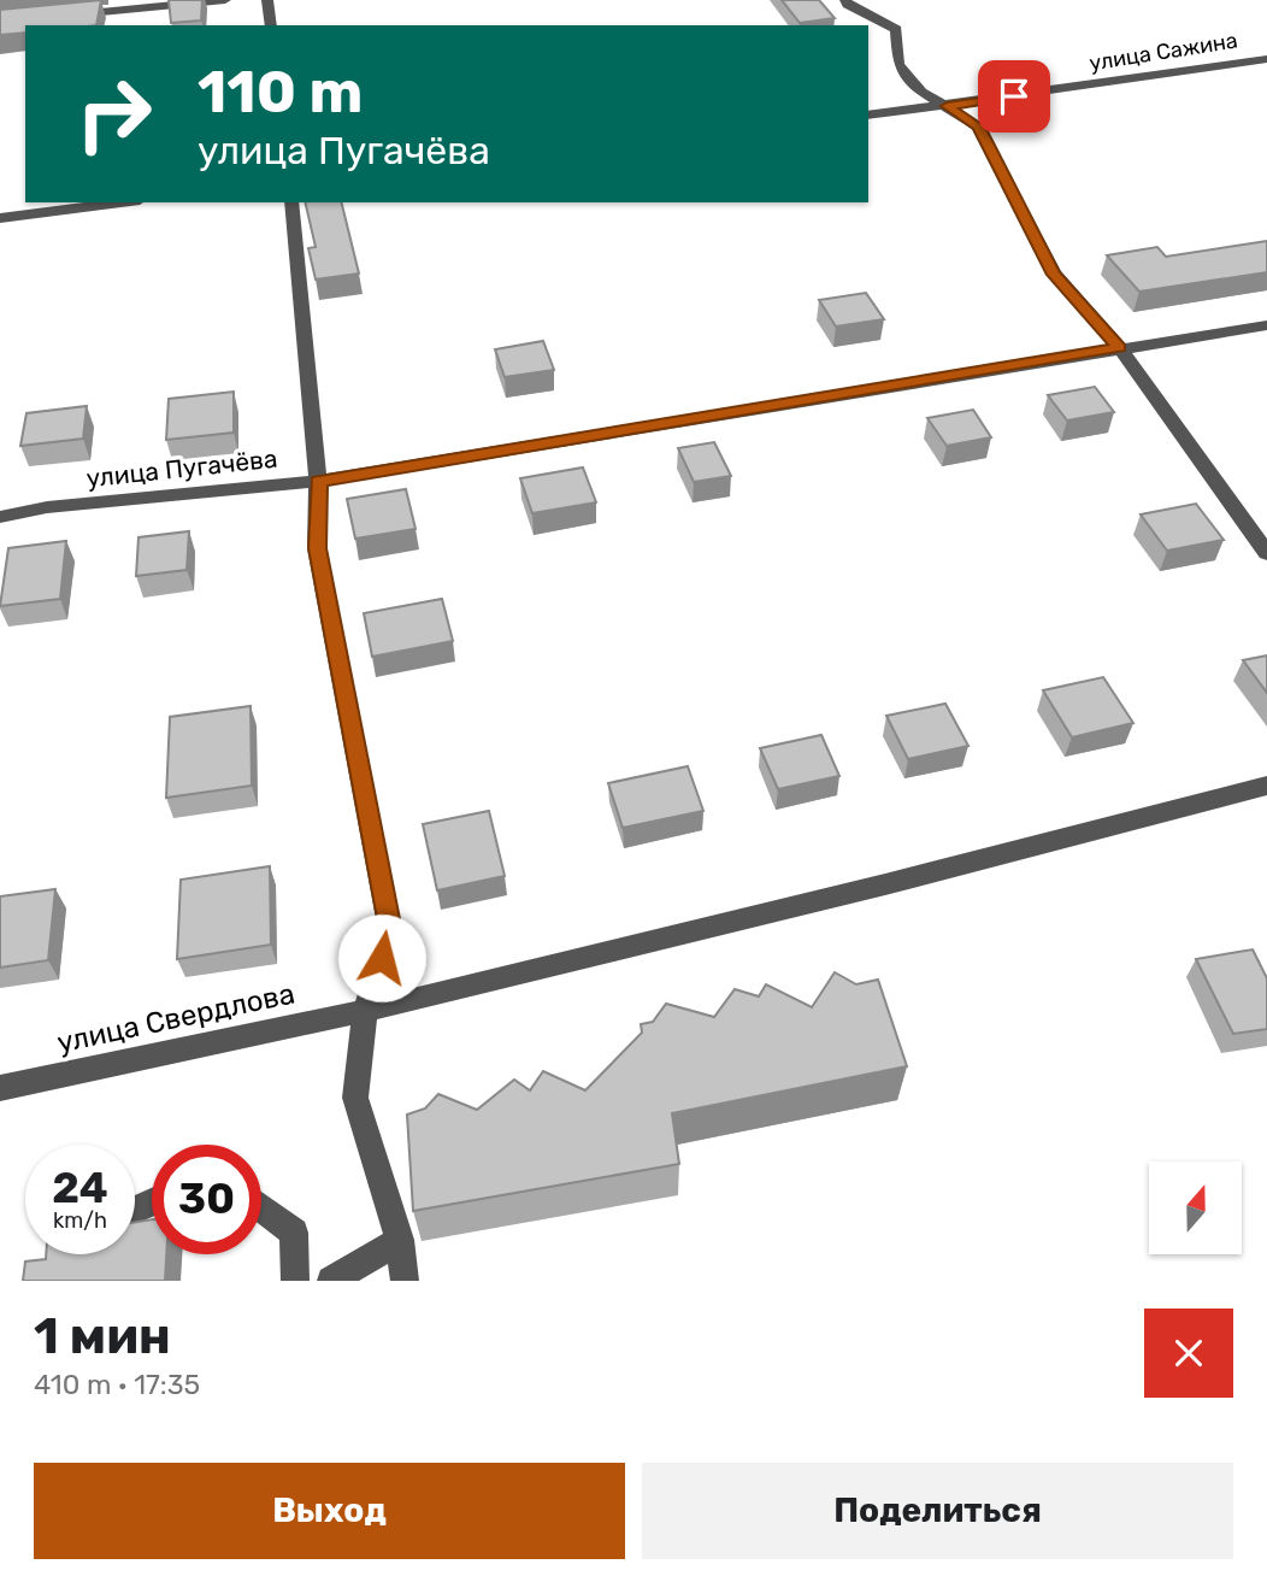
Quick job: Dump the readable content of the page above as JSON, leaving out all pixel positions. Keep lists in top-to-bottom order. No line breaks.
{"streets":{"street":["улица Сажина","улица Пугачёва","улица Свердлова"]},"north":"top","page":{"turn":["110 m","улица Пугачёва"],"speed":"24 km/h","limit":"30","heading":["1 мин","410 m · 17:35"],"buttons":["Выход","Поделиться"]}}
